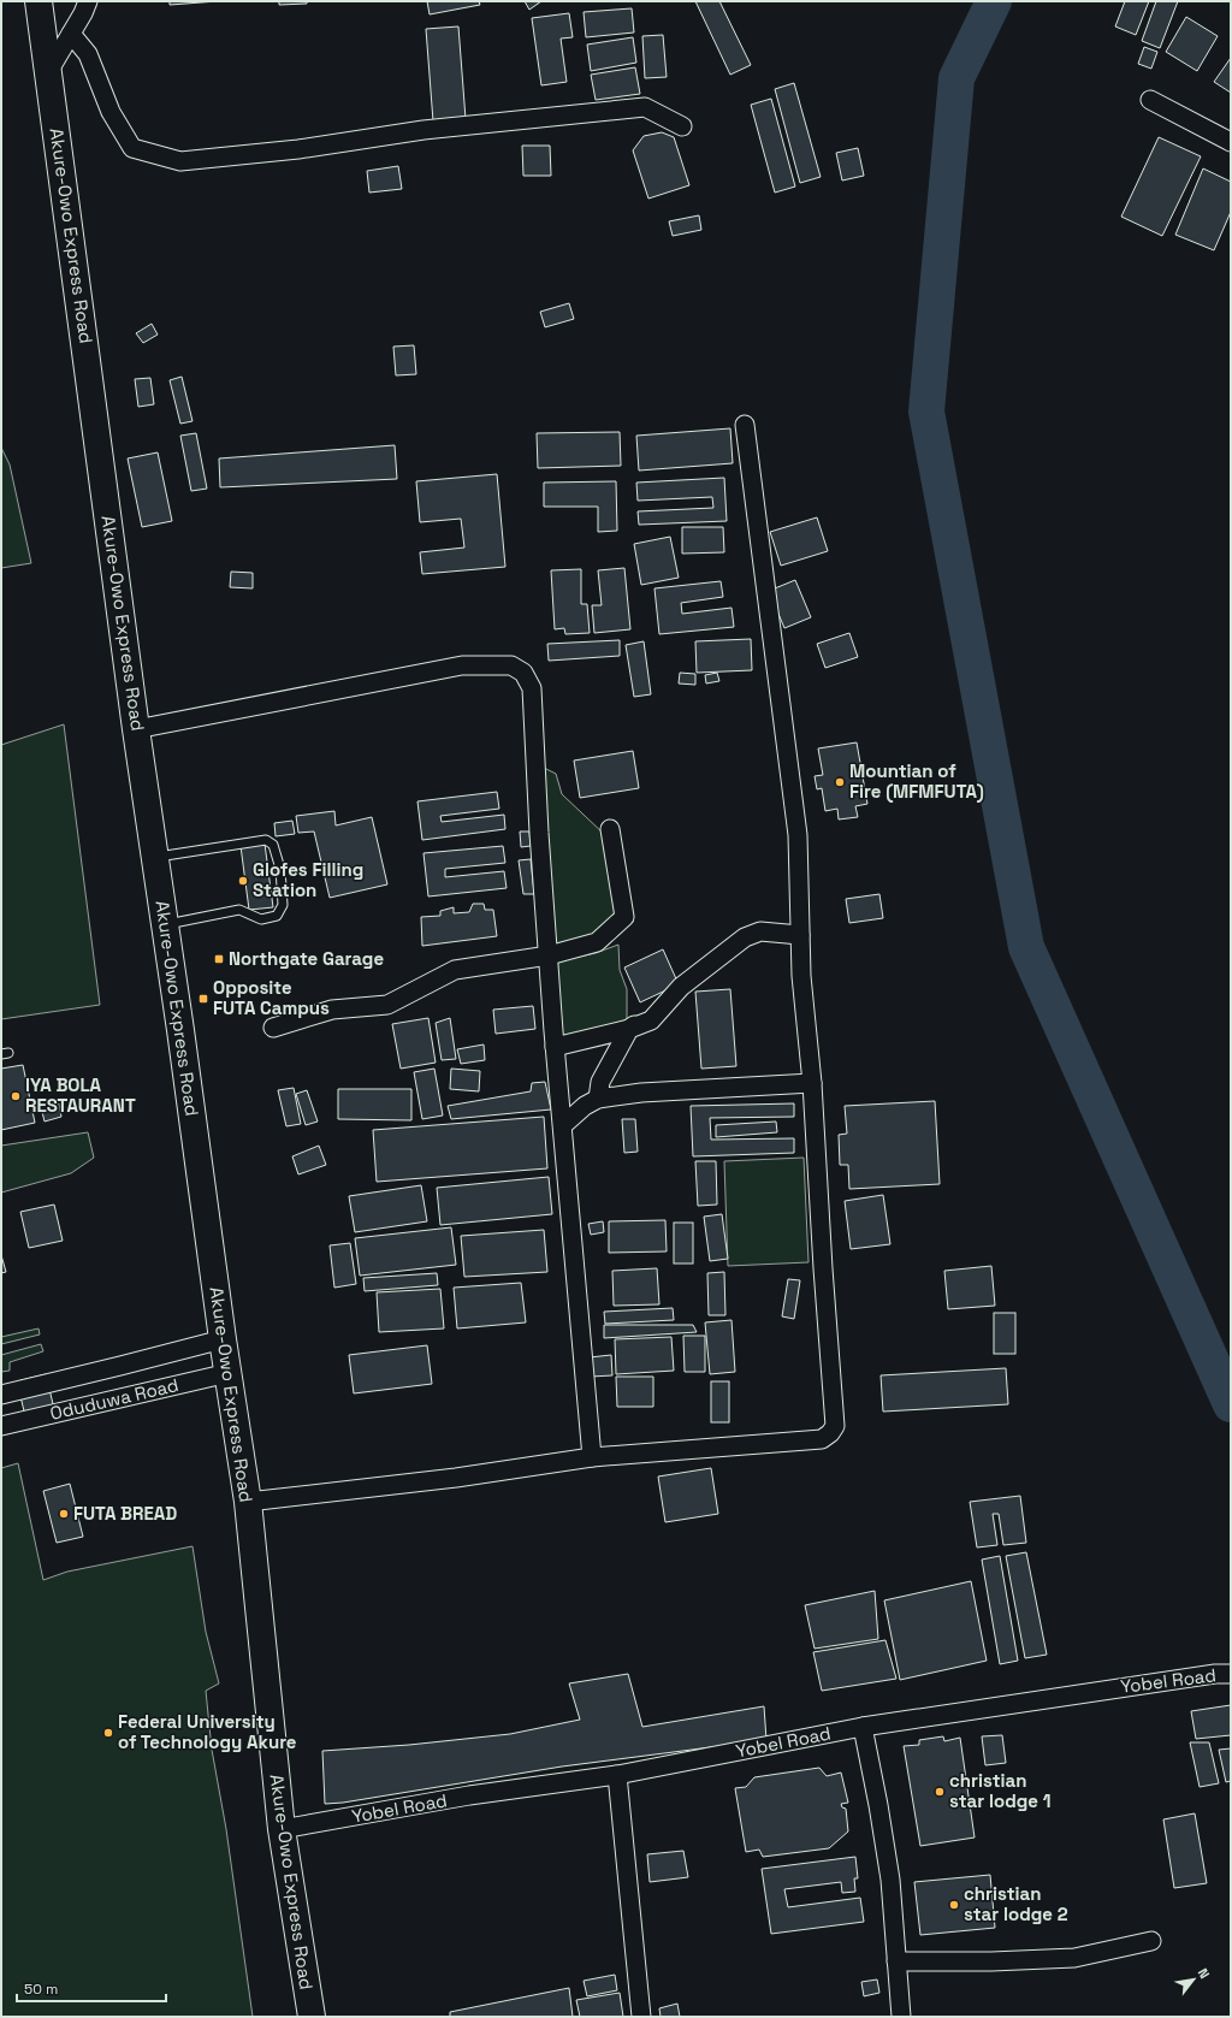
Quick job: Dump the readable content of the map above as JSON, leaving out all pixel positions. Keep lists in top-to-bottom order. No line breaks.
{"streets":{"highway":["Akure-Owo Express Road"],"street":["Oduduwa Road","Yobel Road"]},"crossings":[["Akure-Owo Express Road","Oduduwa Road"],["Akure-Owo Express Road","Yobel Road"]],"places":{"other":["Mountian of Fire (MFMFUTA)","Glofes Filling Station","IYA BOLA RESTAURANT","FUTA BREAD","Federal University of Technology Akure","christian star lodge 1","christian star lodge 2"],"transit":["Northgate Garage","Opposite FUTA Campus"]},"scale_bar":"50 m","north":"top right"}
